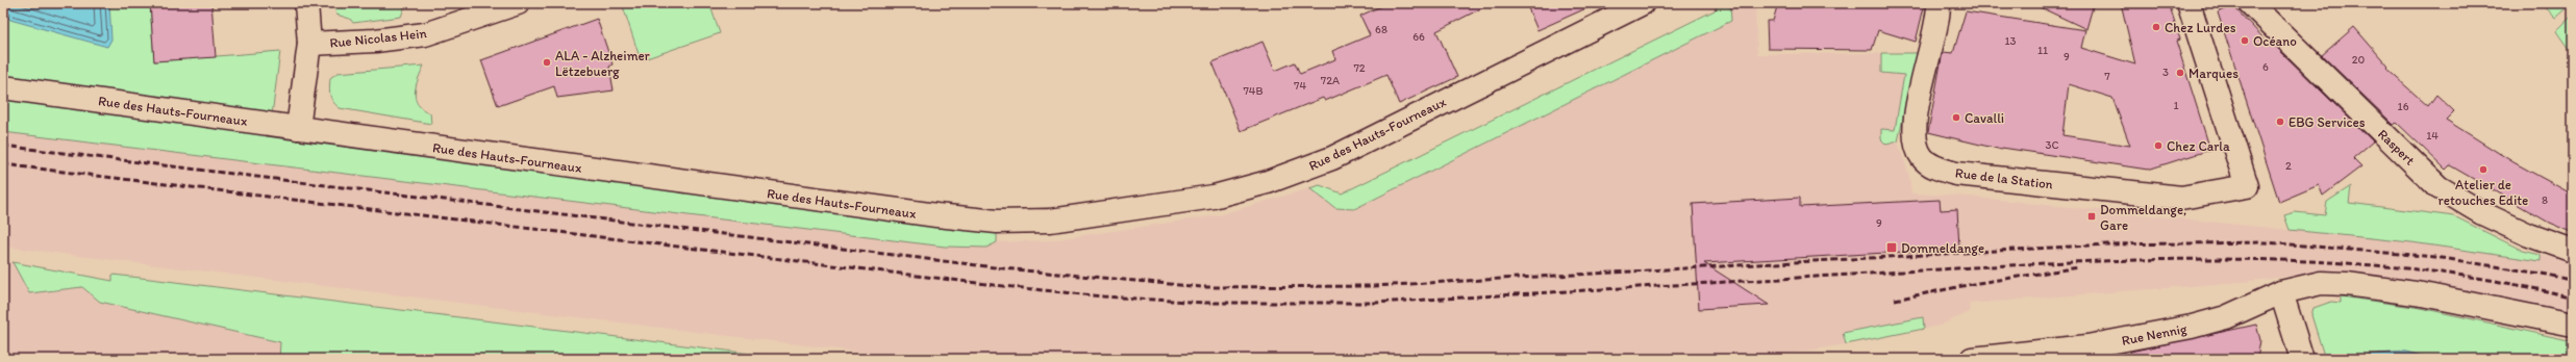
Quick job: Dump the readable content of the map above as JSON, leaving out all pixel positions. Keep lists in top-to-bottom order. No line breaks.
{"streets":{"street":["Rue Nicolas Hein","Rue des Hauts-Fourneaux","Raspert","Rue de la Station","Rue Nennig"]},"places":{"other":["Chez Lurdes","Océano","ALA - Alzheimer Lëtzebuerg","Marques","Cavalli","EBG Services","Chez Carla","Atelier de retouches Edite"],"transit":["Dommeldange, Gare","Dommeldange"]},"house_numbers":["68","66","13","11","9","20","6","72","3","7","72A","74","74B","1","16","14","3C","2","8","9"]}
